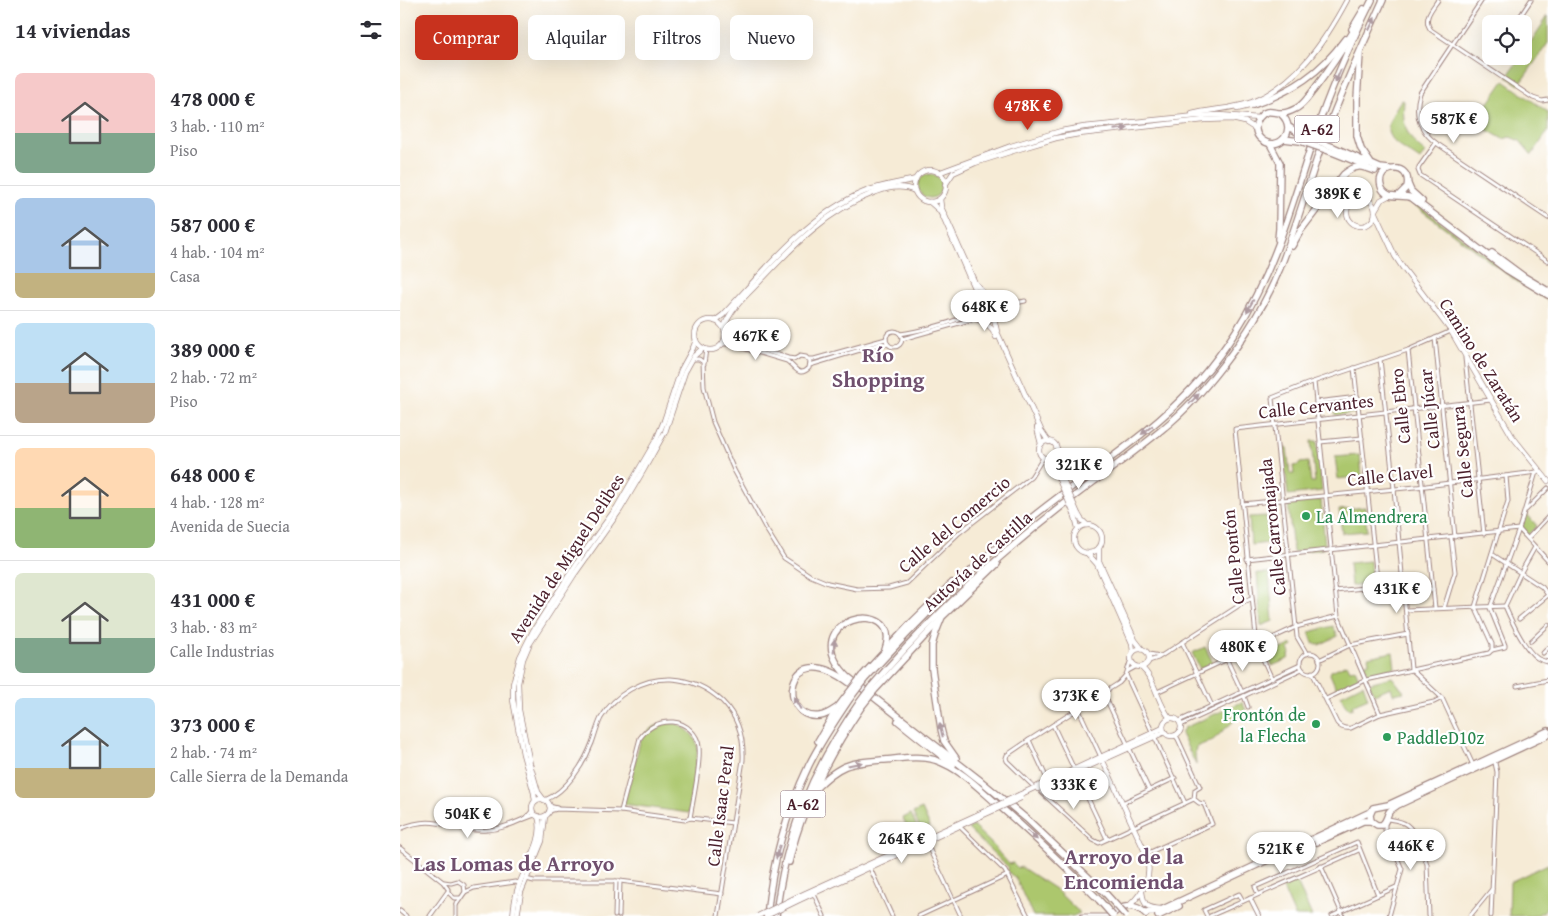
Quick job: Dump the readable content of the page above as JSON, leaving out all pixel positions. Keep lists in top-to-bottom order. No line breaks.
{"streets":{"highway":["A-62","Autovía de Castilla"],"street":["Camino de Zaratán","Calle Cervantes","Calle Ebro","Calle Júcar","Calle Segura","Calle Clavel","Calle del Comercio","Calle Carromajada","Calle Pontón","Avenida de Miguel Delibes","Calle Isaac Peral"]},"crossings":[["Camino de Zaratán","Calle Cervantes"],["Camino de Zaratán","Calle Segura"],["Camino de Zaratán","Calle Clavel"],["Calle Cervantes","Calle Ebro"],["Calle Cervantes","Calle Júcar"],["Calle Cervantes","Calle Segura"],["Calle Cervantes","Calle Carromajada"],["Calle Cervantes","Calle Pontón"],["Calle Ebro","Calle Clavel"],["Calle Júcar","Calle Clavel"],["Calle Segura","Calle Clavel"],["Calle Clavel","Calle Carromajada"],["Calle Clavel","Calle Pontón"],["Calle del Comercio","Avenida de Miguel Delibes"],["Avenida de Miguel Delibes","Calle Isaac Peral"]],"districts":["Río Shopping","Arroyo de la Encomienda","Las Lomas de Arroyo"],"places":["La Almendrera","Frontón de la Flecha","PaddleD10z"],"page":{"heading":"14 viviendas","chip":["Comprar","Alquilar","Filtros","Nuevo"],"list":[{"name":"478 000 €","note":"3 hab. · 110 m² · Piso"},{"name":"587 000 €","note":"4 hab. · 104 m² · Casa"},{"name":"389 000 €","note":"2 hab. · 72 m² · Piso"},{"name":"648 000 €","note":"4 hab. · 128 m² · Avenida de Suecia"},{"name":"431 000 €","note":"3 hab. · 83 m² · Calle Industrias"},{"name":"373 000 €","note":"2 hab. · 74 m² · Calle Sierra de la Demanda"}],"price":["478K €","587K €","389K €","648K €","467K €","321K €","431K €","480K €","373K €","333K €","504K €","264K €","446K €","521K €"]}}
